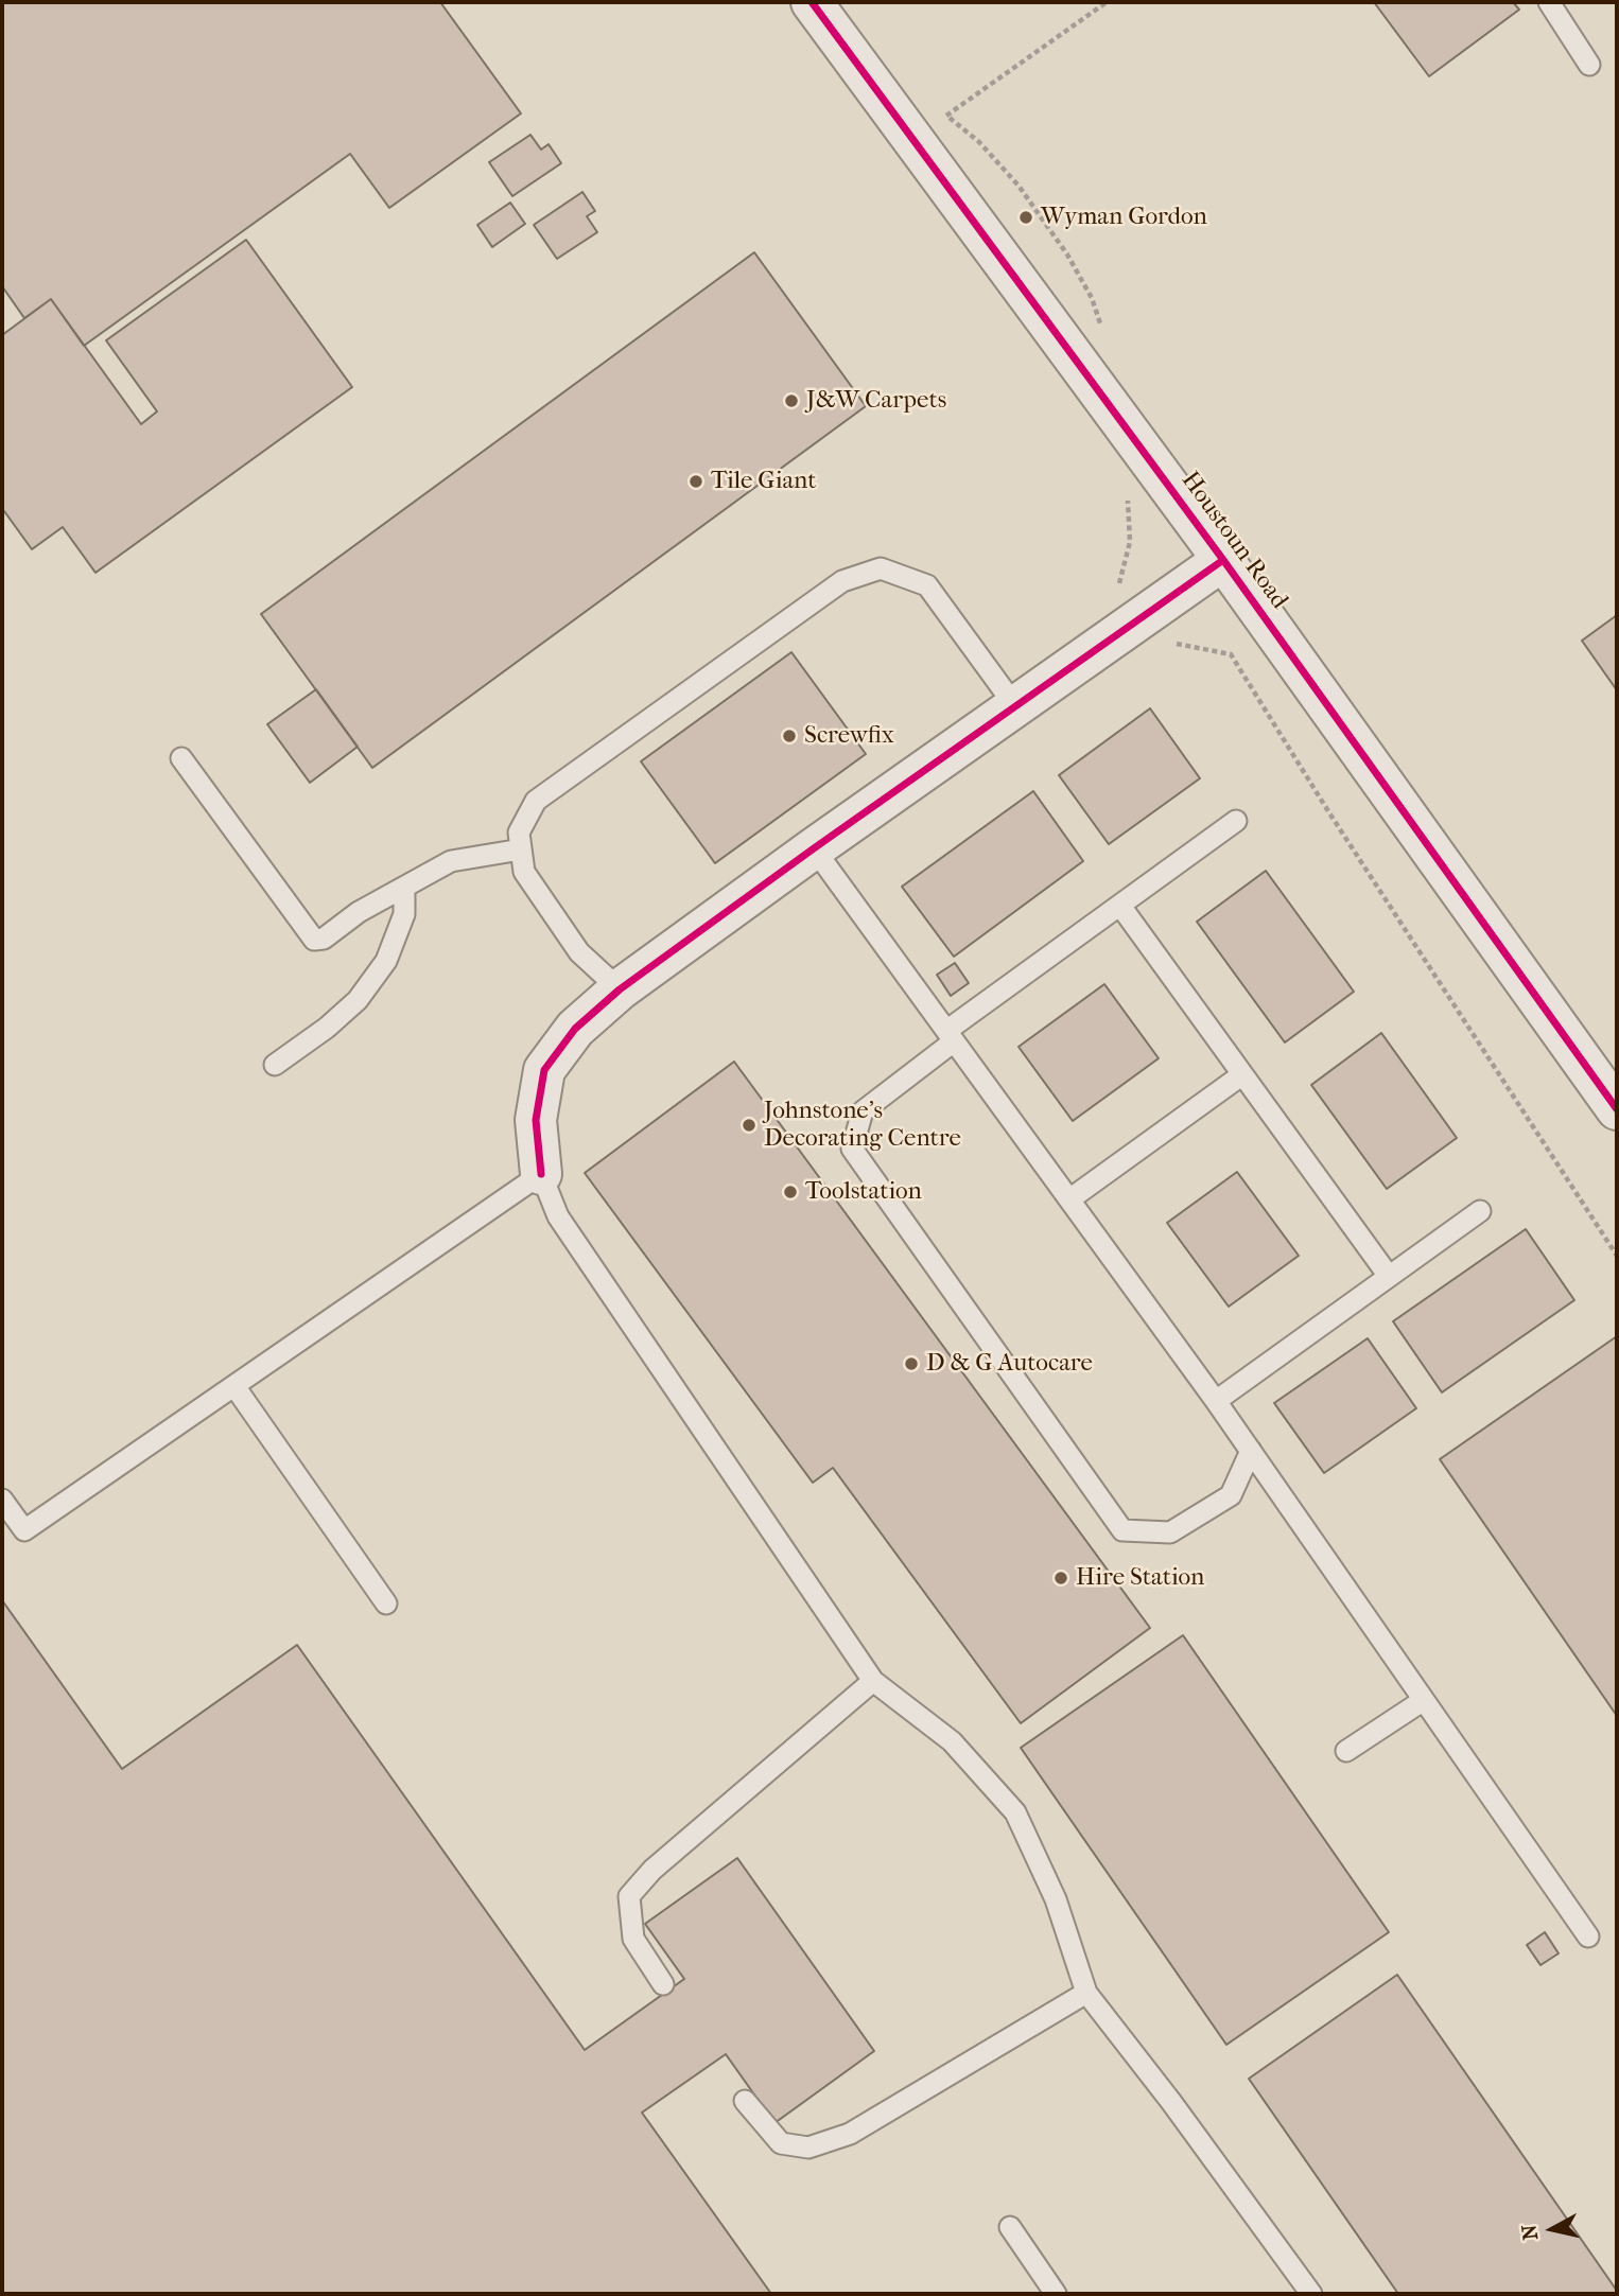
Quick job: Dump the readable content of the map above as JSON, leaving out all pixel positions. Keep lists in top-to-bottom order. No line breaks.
{"streets":{"street":["Houstoun Road"]},"places":["Wyman Gordon","J&W Carpets","Tile Giant","Screwfix","Johnstone's Decorating Centre","Toolstation","D & G Autocare","Hire Station"],"north":"left"}
